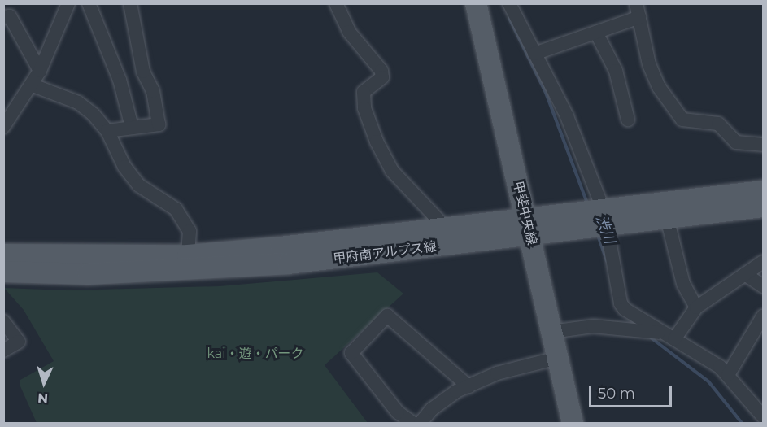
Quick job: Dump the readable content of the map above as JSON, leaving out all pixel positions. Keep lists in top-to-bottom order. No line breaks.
{"streets":{"main road":["甲斐中央線","甲府南アルプス線"]},"crossings":[["甲斐中央線","甲府南アルプス線"]],"water":["渋川"],"parks":["kai・遊・パーク"],"scale_bar":"50 m","north":"bottom"}
